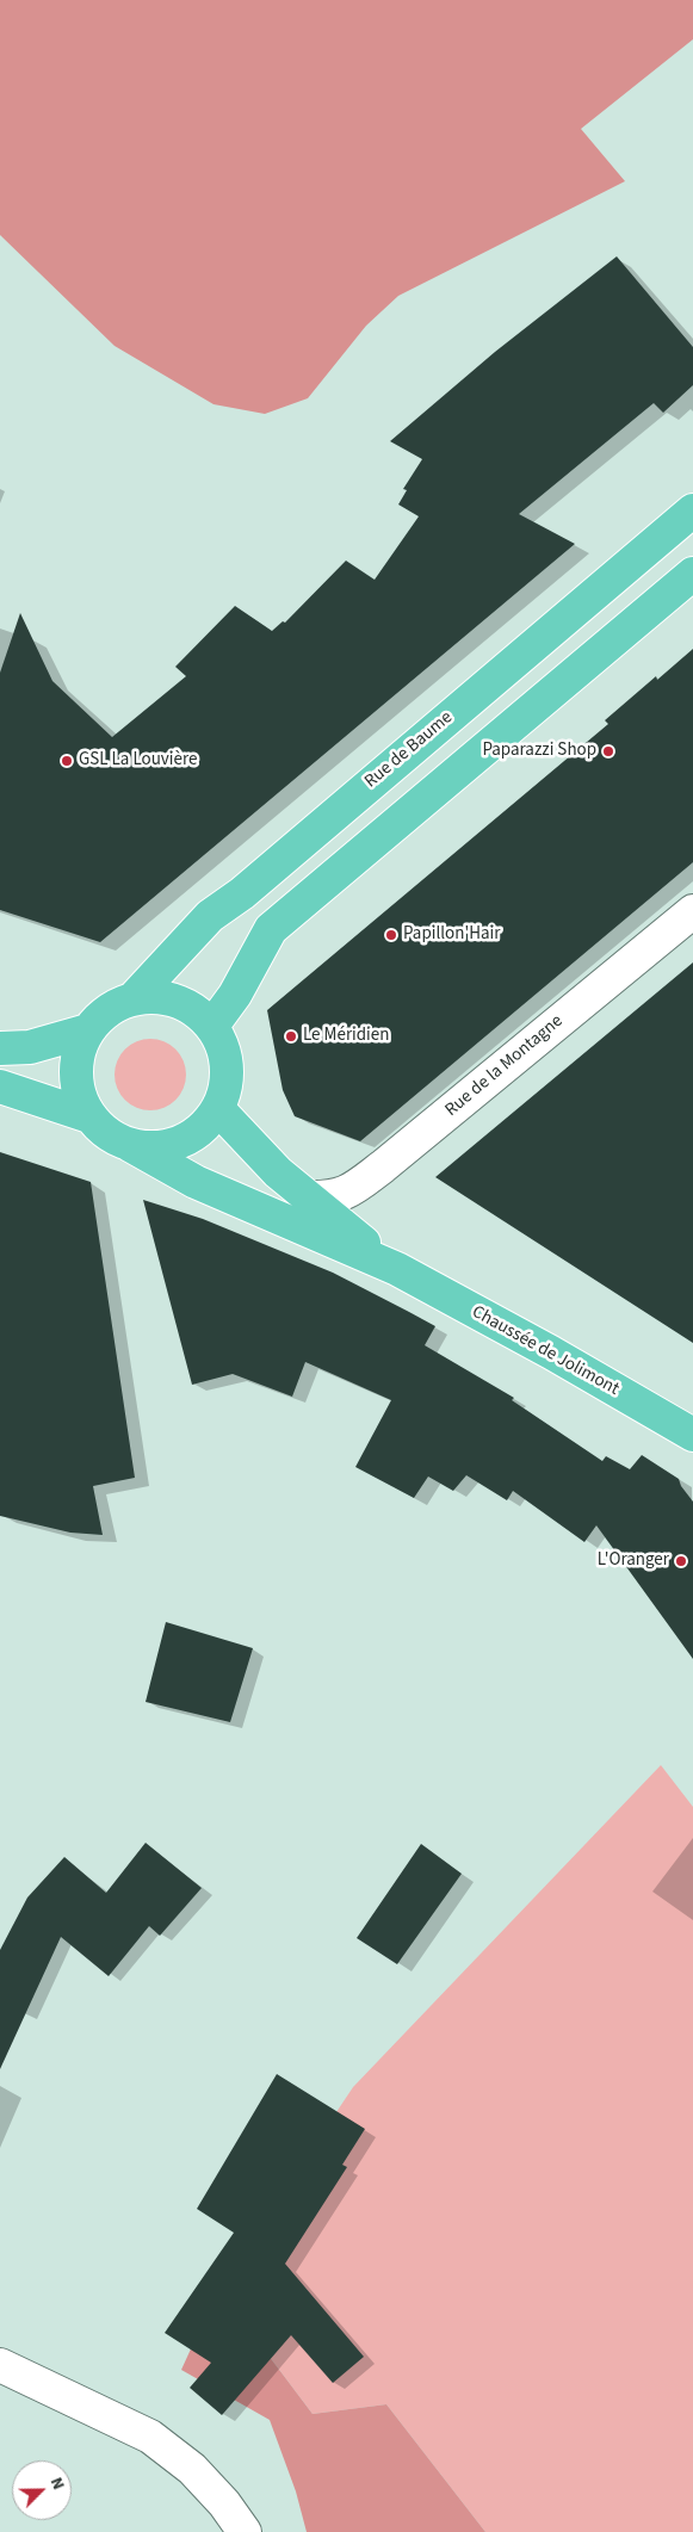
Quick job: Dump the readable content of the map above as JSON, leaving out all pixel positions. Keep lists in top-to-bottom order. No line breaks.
{"streets":{"main road":["Rue de Baume","Chaussée de Jolimont"],"street":["Rue de la Montagne"]},"crossings":[["Rue de Baume","Chaussée de Jolimont"],["Rue de la Montagne","Chaussée de Jolimont"]],"places":["Paparazzi Shop","GSL La Louvière","Papillon'Hair","Le Méridien","L'Oranger"],"north":"top right"}
